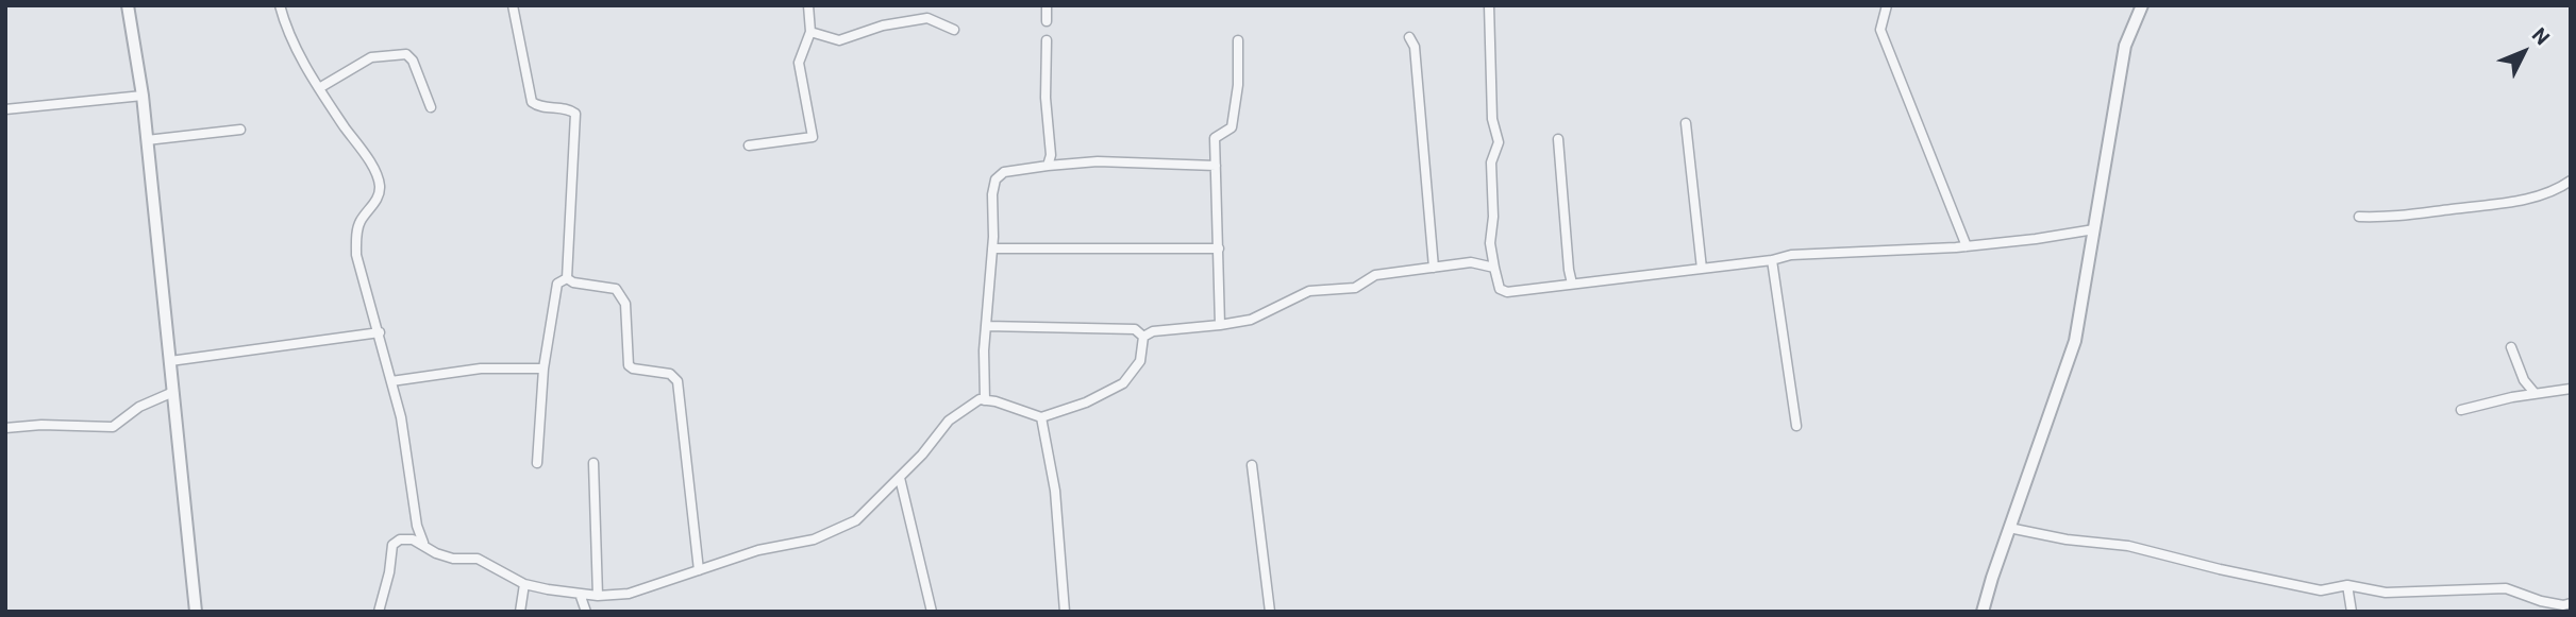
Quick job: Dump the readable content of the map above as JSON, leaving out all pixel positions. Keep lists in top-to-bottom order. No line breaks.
{"north":"top right"}
